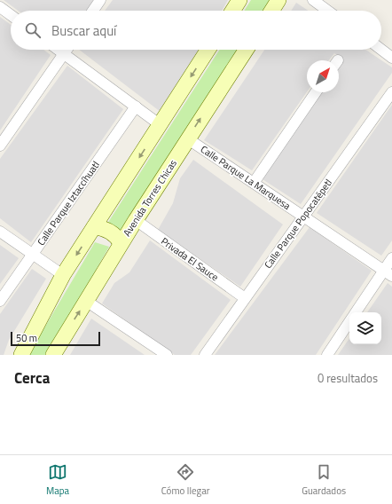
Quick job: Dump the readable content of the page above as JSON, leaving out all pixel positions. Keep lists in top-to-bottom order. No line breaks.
{"streets":{"main road":["Avenida Torres Chicas"],"street":["Calle Parque La Marquesa","Calle Parque Iztaccíhuatl","Calle Parque Popocatépetl","Privada El Sauce"]},"crossings":[["Calle Parque La Marquesa","Avenida Torres Chicas"],["Calle Parque La Marquesa","Calle Parque Popocatépetl"],["Avenida Torres Chicas","Privada El Sauce"],["Calle Parque Popocatépetl","Privada El Sauce"]],"scale_bar":"50 m","north":"top right","page":{"search":"Buscar aquí","scale":"50 m","heading":["Cerca","0 resultados"],"nav":["Mapa","Cómo llegar","Guardados"]}}
